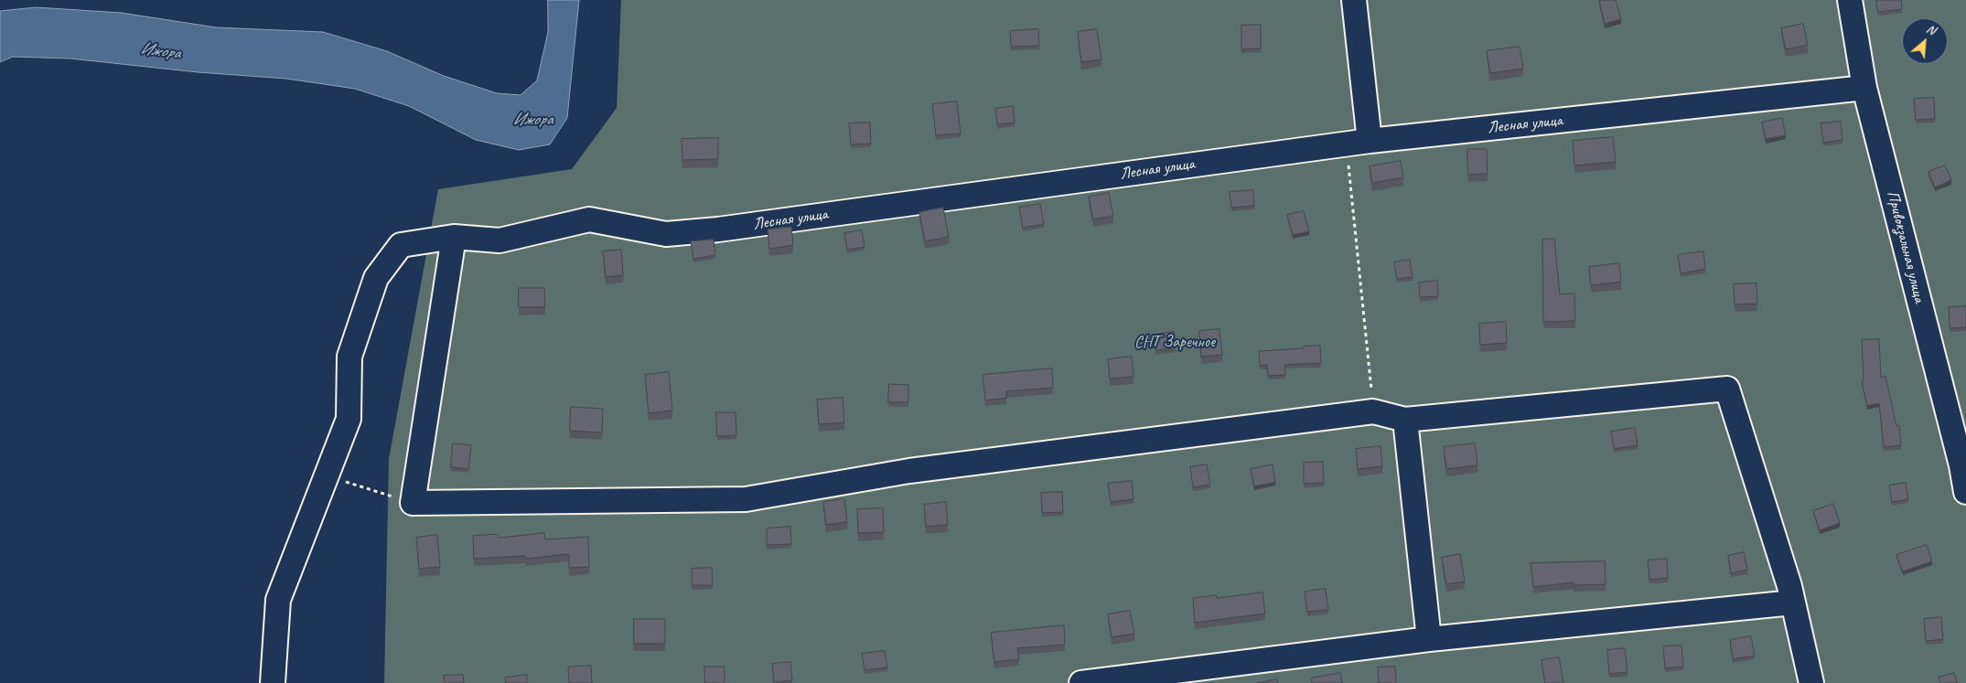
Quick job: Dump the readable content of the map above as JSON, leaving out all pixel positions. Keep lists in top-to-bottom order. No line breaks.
{"streets":{"street":["Лесная улица","Привокзальная улица"]},"crossings":[["Лесная улица","Привокзальная улица"]],"water":["Ижора"],"parks":["СНТ Заречное"],"north":"top right"}
